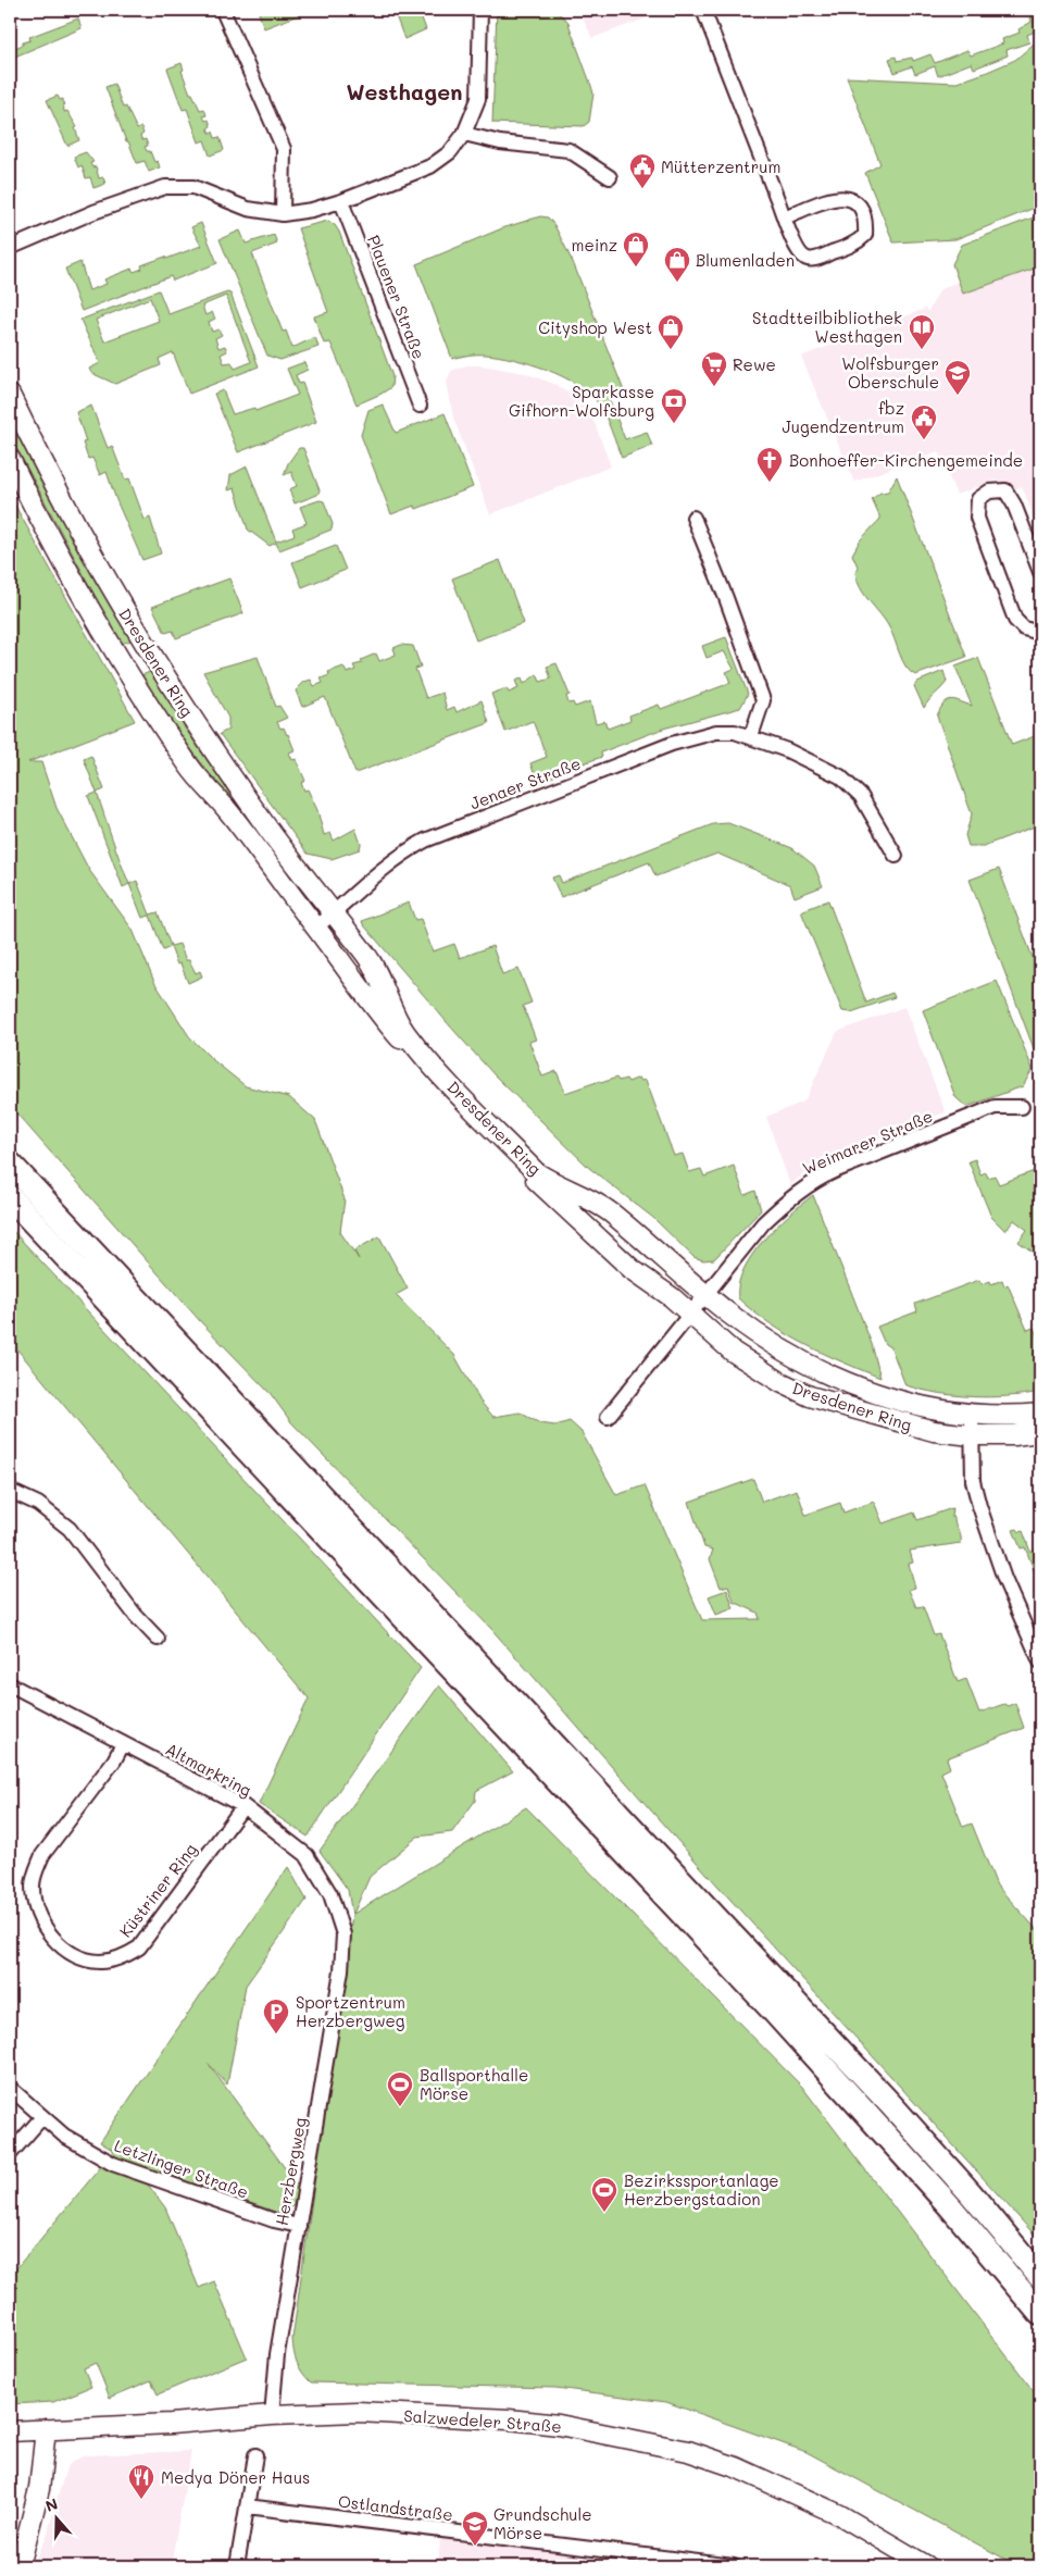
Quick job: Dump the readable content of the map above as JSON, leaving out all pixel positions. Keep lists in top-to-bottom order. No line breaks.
{"streets":{"street":["Plauener Straße","Dresdener Ring","Jenaer Straße","Weimarer Straße","Altmarkring","Küstriner Ring","Letzlinger Straße","Herzbergweg","Salzwedeler Straße","Ostlandstraße"]},"crossings":[["Dresdener Ring","Jenaer Straße"],["Dresdener Ring","Weimarer Straße"],["Altmarkring","Küstriner Ring"],["Altmarkring","Herzbergweg"],["Letzlinger Straße","Herzbergweg"],["Herzbergweg","Salzwedeler Straße"]],"districts":["Westhagen"],"places":{"public building":["Mütterzentrum","fbz Jugendzentrum"],"shop":["meinz","Blumenladen","Cityshop West"],"library":["Stadtteilbibliothek Westhagen"],"supermarket":["Rewe"],"school or university":["Wolfsburger Oberschule","Grundschule Mörse"],"bank":["Sparkasse Gifhorn-Wolfsburg"],"church":["Bonhoeffer-Kirchengemeinde"],"parking":["Sportzentrum Herzbergweg"],"sports":["Ballsporthalle Mörse","Bezirkssportanlage Herzbergstadion"],"restaurant":["Medya Döner Haus"]},"north":"top"}
